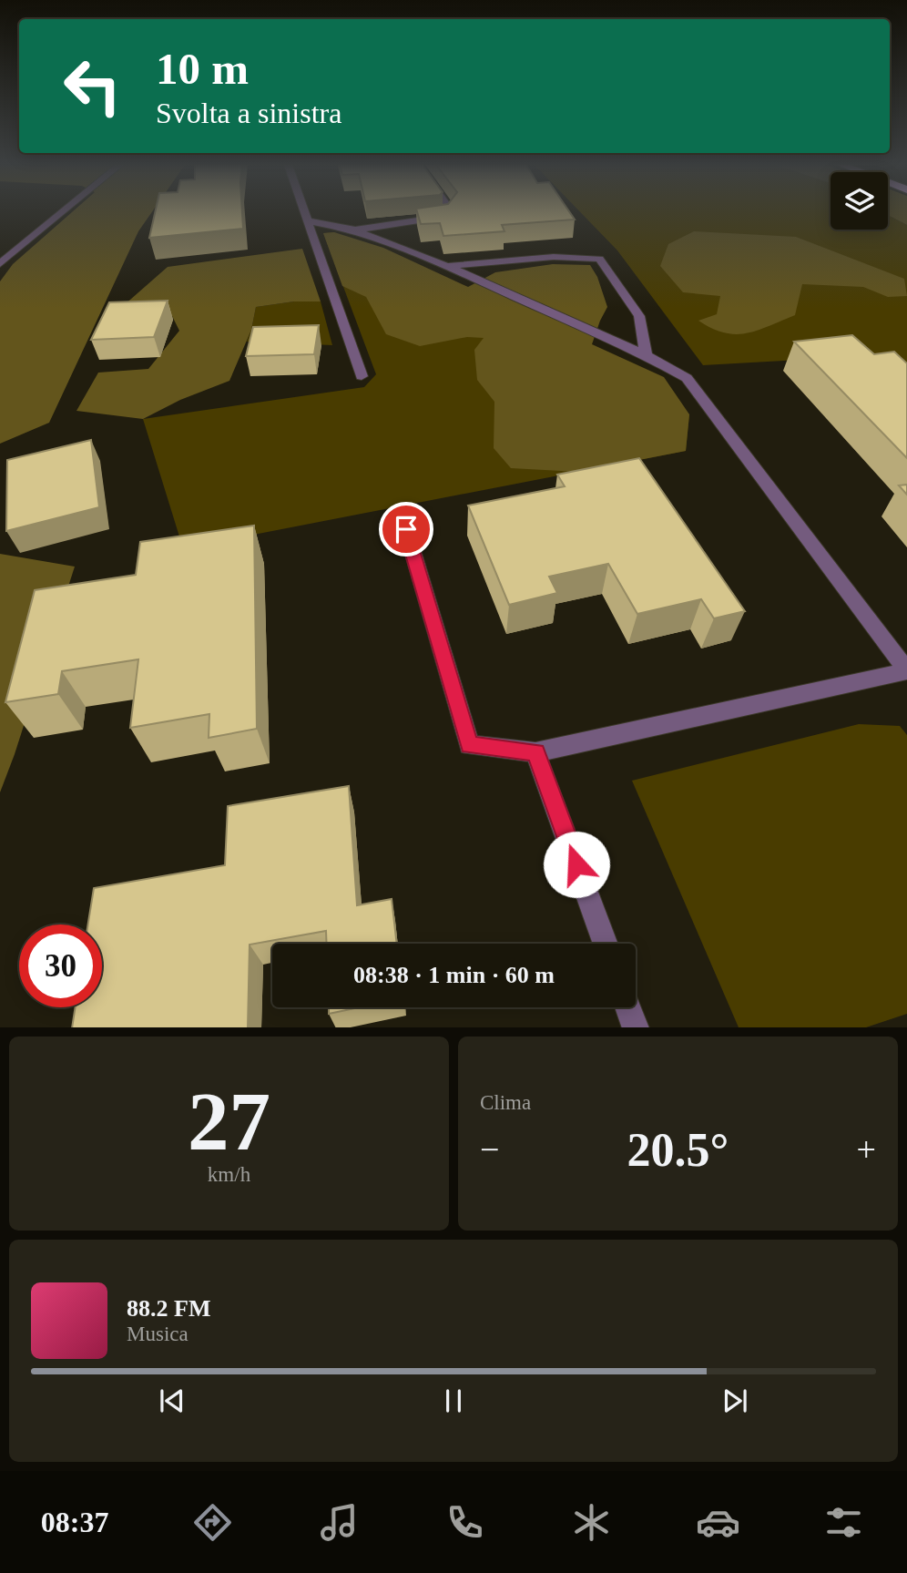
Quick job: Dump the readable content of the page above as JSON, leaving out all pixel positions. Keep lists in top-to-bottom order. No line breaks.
{"page":{"turn":["10 m","Svolta a sinistra"],"limit":"30","trip":"08:38 · 1 min · 60 m","tile":[["27","km/h"],"Clima"],"heat":["−","20.5°","+"],"song":["88.2 FM","Musica"],"tabs":"08:37"}}
